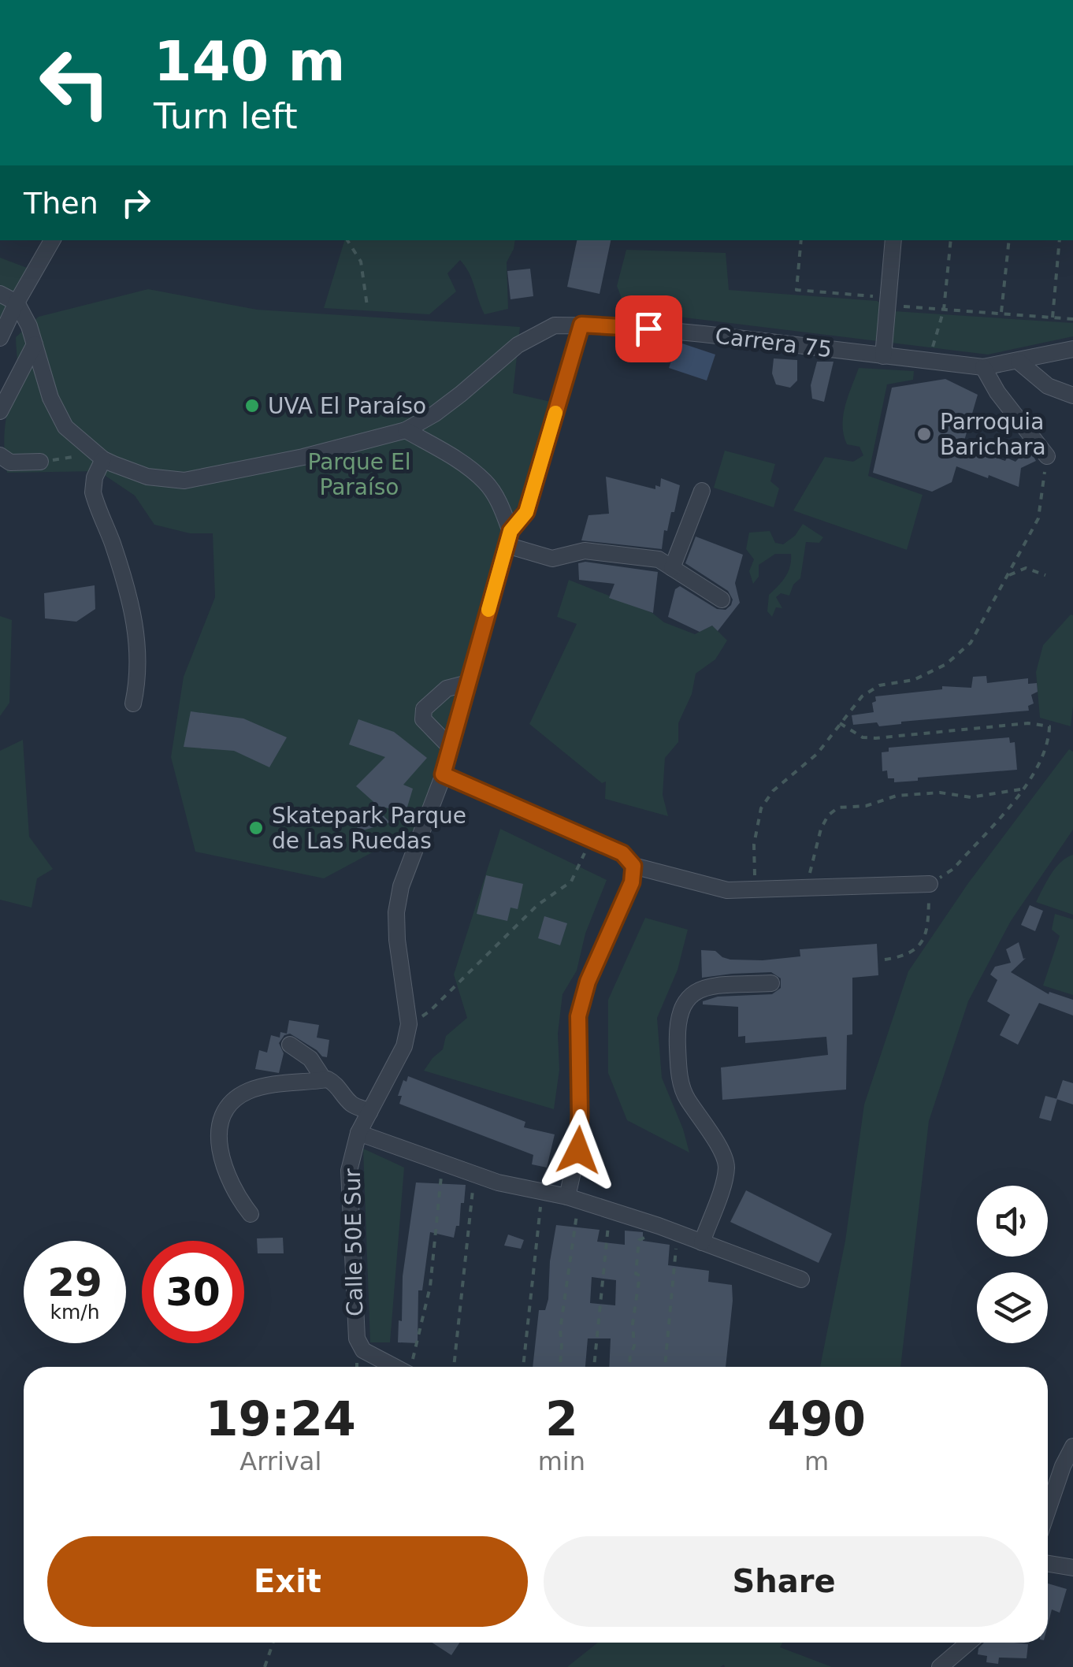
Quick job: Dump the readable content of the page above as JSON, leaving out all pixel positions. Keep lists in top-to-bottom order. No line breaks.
{"streets":{"street":["Carrera 75","Calle 50E Sur"]},"crossings":[["Carrera 75","Calle 50E Sur"]],"parks":["Parque El Paraíso"],"places":["UVA El Paraíso","Parroquia Barichara","Skatepark Parque de Las Ruedas"],"page":{"turn":["140 m","Turn left"],"then":"Then","speed":"29 km/h","limit":"30","eta":["19:24","Arrival","2","min","490","m"],"buttons":["Exit","Share"]}}
